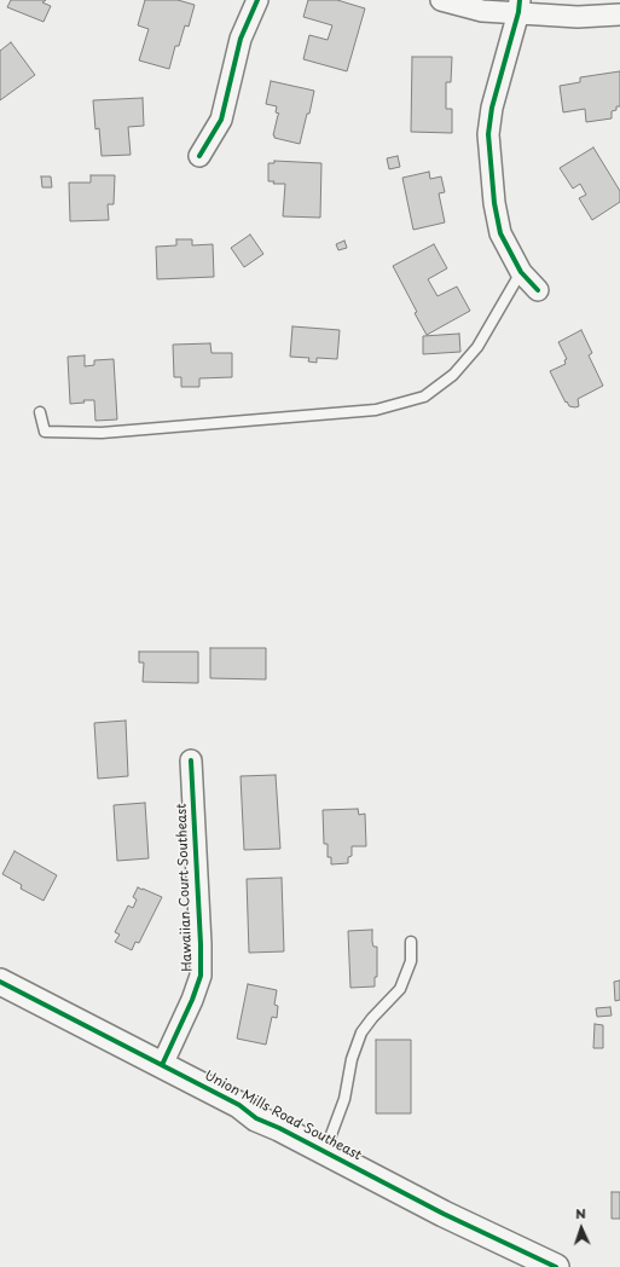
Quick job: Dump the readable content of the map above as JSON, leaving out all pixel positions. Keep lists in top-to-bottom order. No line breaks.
{"streets":{"street":["Hawaiian Court Southeast","Union Mills Road Southeast"]},"crossings":[["Hawaiian Court Southeast","Union Mills Road Southeast"]],"north":"top"}
